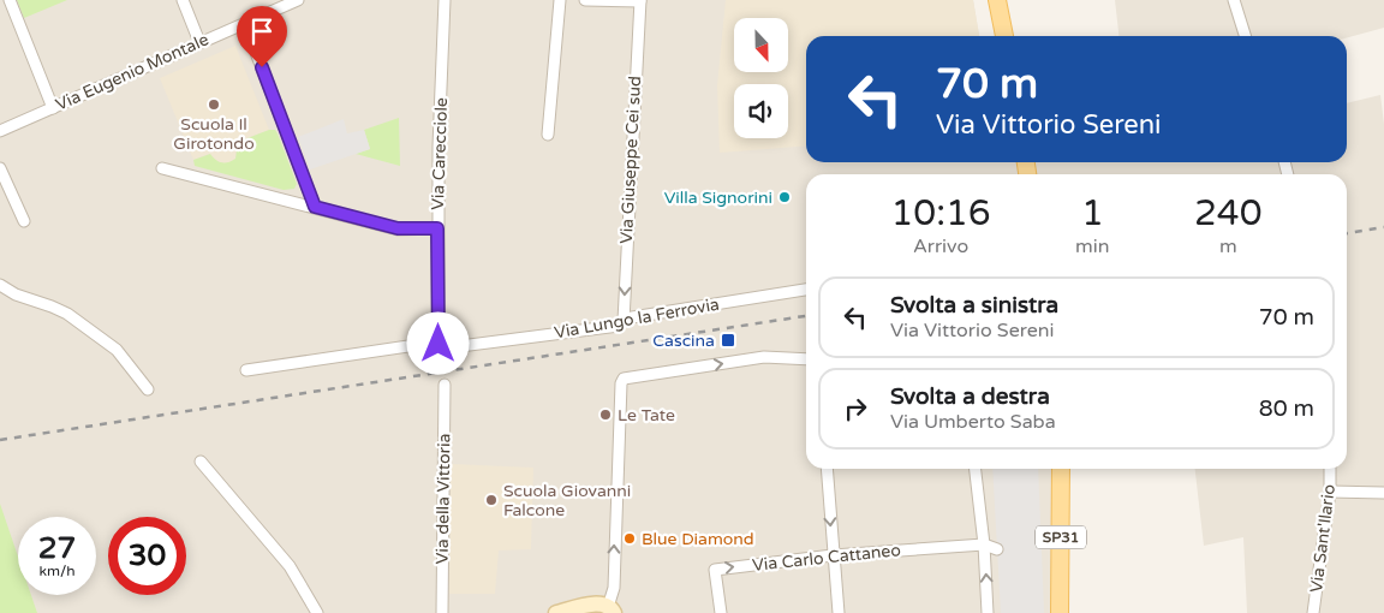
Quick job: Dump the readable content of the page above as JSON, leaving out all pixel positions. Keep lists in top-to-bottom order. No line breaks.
{"streets":{"main road":["SP31"],"street":["Via Eugenio Montale","Via Carecciole","Via Giuseppe Cei sud","Via Lungo la Ferrovia","Via della Vittoria","Via Sant'Ilario","Via Carlo Cattaneo"]},"crossings":[["Via Carecciole","Via Lungo la Ferrovia"],["Via Giuseppe Cei sud","Via Lungo la Ferrovia"]],"places":{"other":["Scuola Il Girotondo","Villa Signorini","Le Tate","Scuola Giovanni Falcone","Blue Diamond"],"transit":["Cascina"]},"north":"bottom","page":{"turn":["70 m","Via Vittorio Sereni"],"eta":["10:16","Arrivo","1","min","240","m"],"list":[{"name":"Svolta a sinistra","note":"Via Vittorio Sereni","value":"70 m"},{"name":"Svolta a destra","note":"Via Umberto Saba","value":"80 m"}],"speed":"27 km/h","limit":"30"}}
